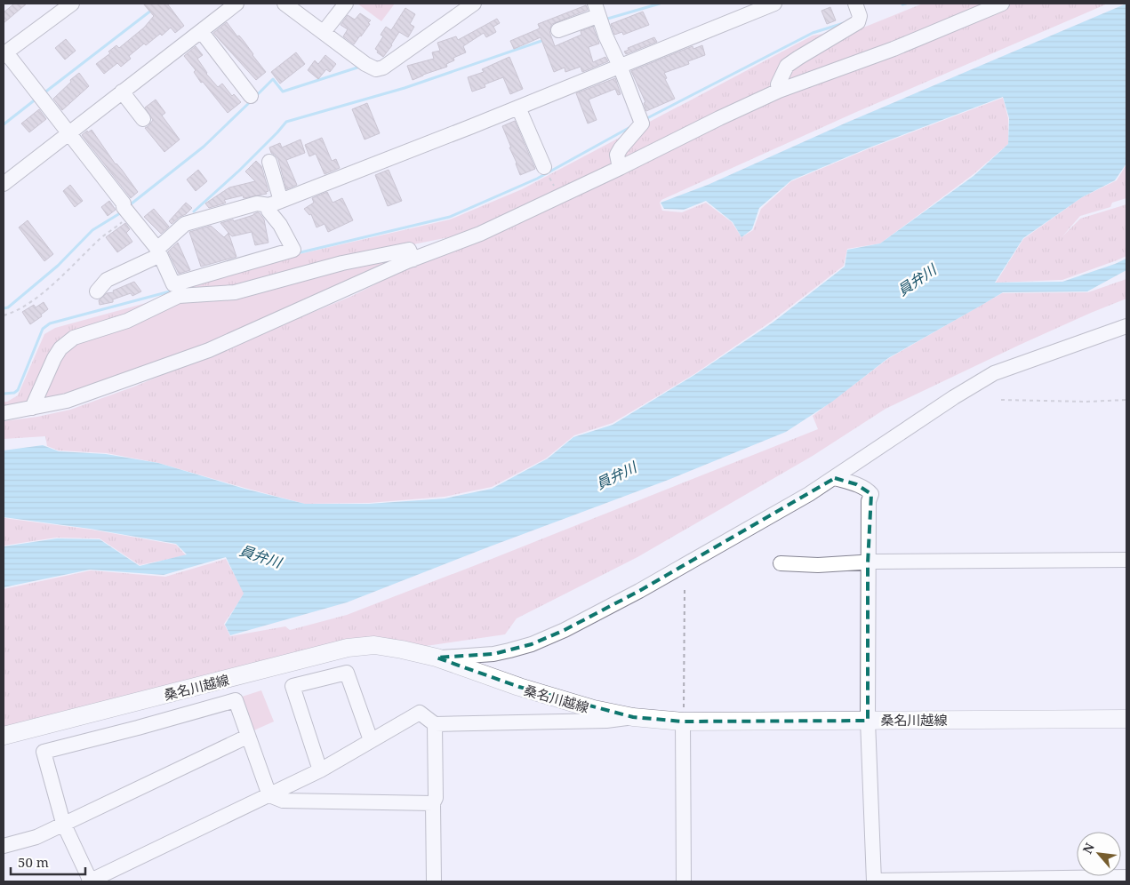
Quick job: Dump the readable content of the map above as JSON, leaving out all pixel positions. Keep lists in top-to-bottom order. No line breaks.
{"streets":{"main road":["桑名川越線"]},"water":["員弁川"],"scale_bar":"50 m","north":"top left"}
